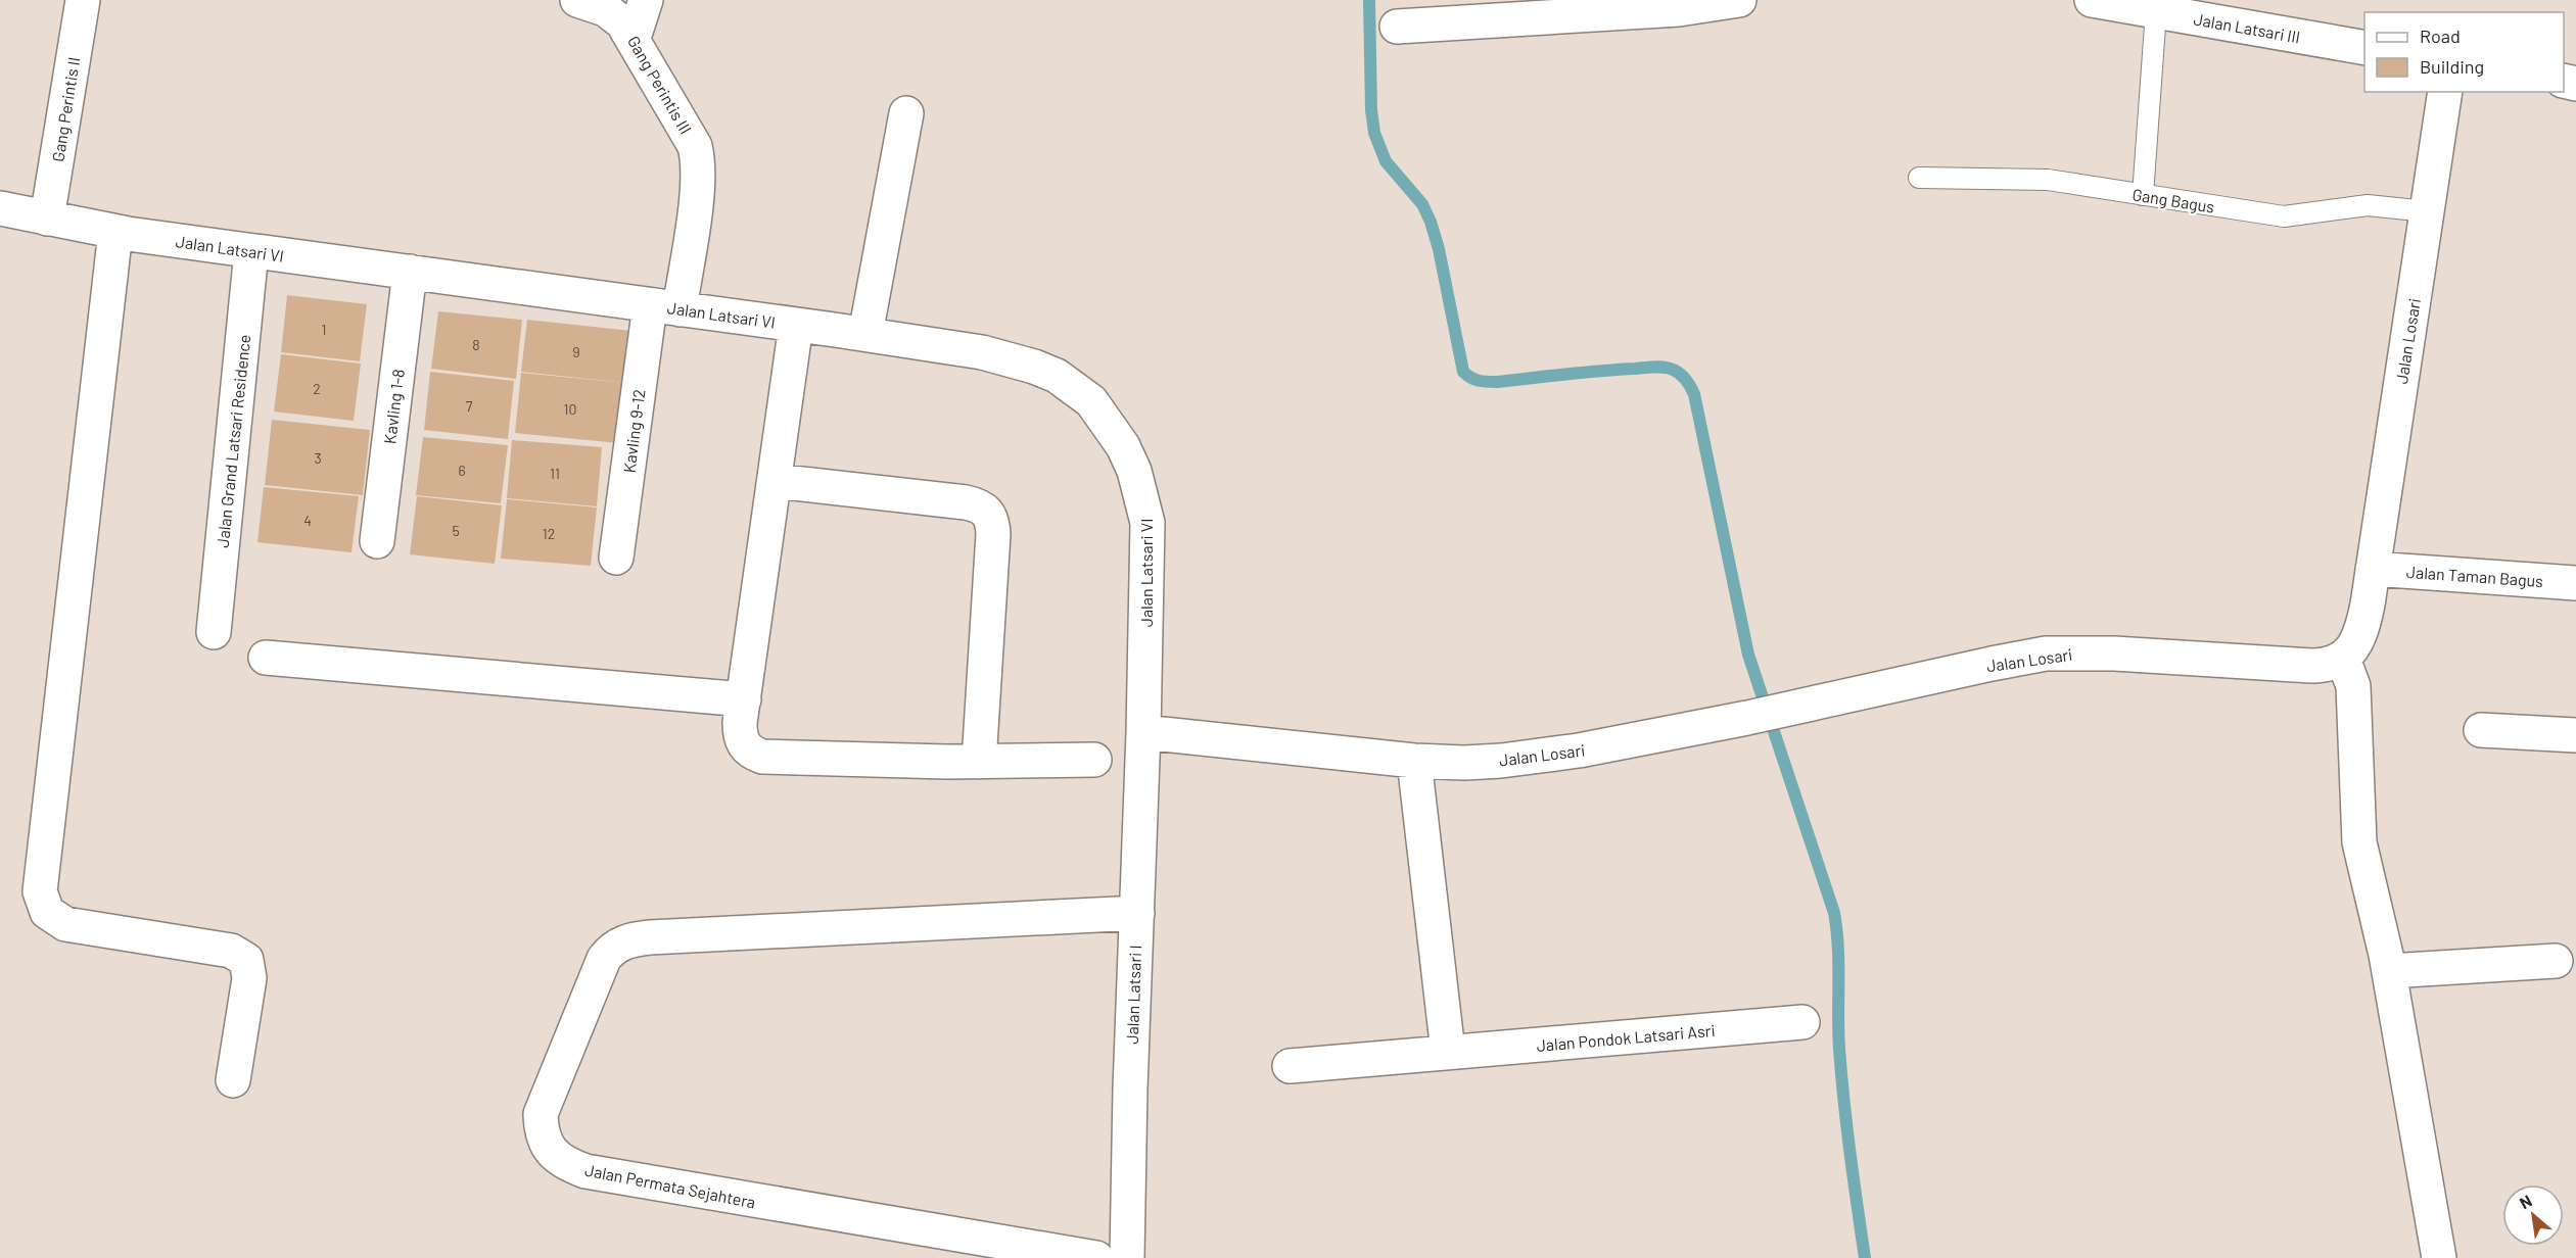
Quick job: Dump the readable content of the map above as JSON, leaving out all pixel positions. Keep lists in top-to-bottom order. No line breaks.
{"streets":{"street":["Jalan Latsari III","Gang Perintis III","Gang Perintis II","Jalan Latsari VI","Jalan Losari","Kavling 1-8","Kavling 9-12","Jalan Grand Latsari Residence","Jalan Taman Bagus","Jalan Latsari I","Jalan Pondok Latsari Asri","Jalan Permata Sejahtera"],"lane":["Gang Bagus"]},"crossings":[["Gang Perintis III","Jalan Latsari VI"],["Gang Perintis III","Kavling 9-12"],["Gang Perintis II","Jalan Latsari VI"],["Gang Bagus","Jalan Losari"],["Jalan Latsari VI","Jalan Losari"],["Jalan Latsari VI","Kavling 1-8"],["Jalan Latsari VI","Kavling 9-12"],["Jalan Latsari VI","Jalan Grand Latsari Residence"],["Jalan Latsari VI","Jalan Latsari I"],["Jalan Losari","Jalan Taman Bagus"],["Jalan Losari","Jalan Latsari I"],["Jalan Latsari I","Jalan Permata Sejahtera"]],"house_numbers":["1","8","9","2","7","10","3","6","11","4","5","12"],"legend":["Road","Building"],"north":"top left"}
